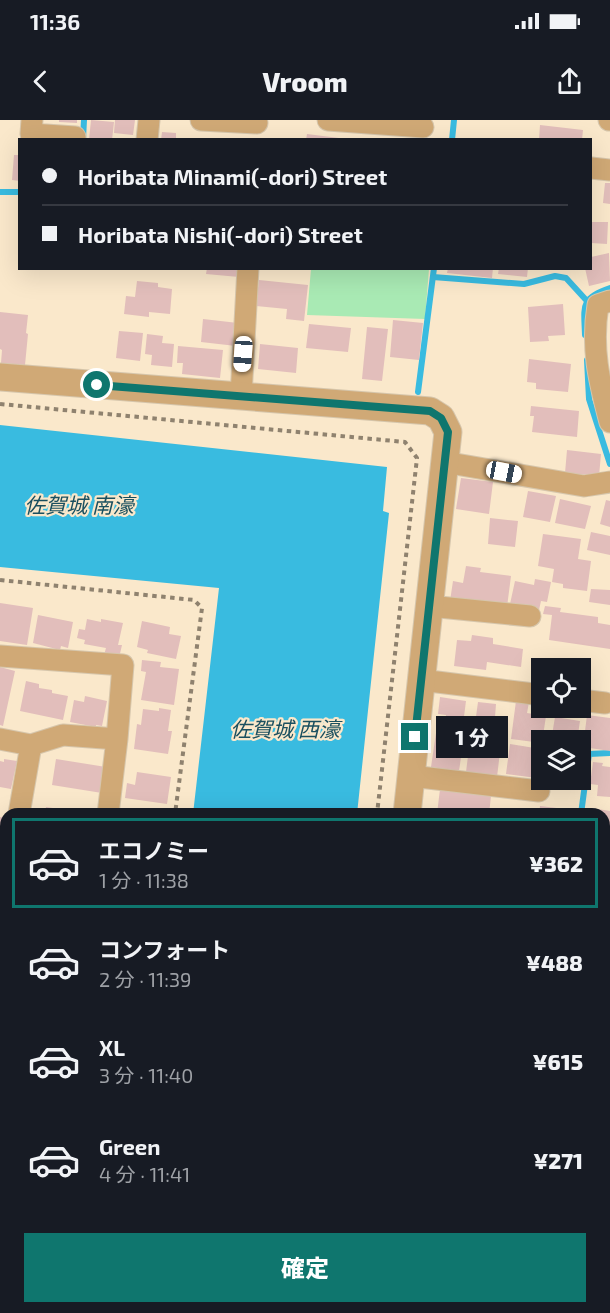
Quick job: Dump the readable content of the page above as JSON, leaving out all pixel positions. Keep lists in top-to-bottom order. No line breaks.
{"water":["佐賀城 南濠","佐賀城 西濠"],"page":{"status":"11:36","header":"Vroom","banner":["Horibata Minami(-dori) Street","Horibata Nishi(-dori) Street"],"bubble":"1 分","list":[{"name":"エコノミー","note":"1 分 · 11:38","value":"¥362"},{"name":"コンフォート","note":"2 分 · 11:39","value":"¥488"},{"name":"XL","note":"3 分 · 11:40","value":"¥615"},{"name":"Green","note":"4 分 · 11:41","value":"¥271"}],"buttons":"確定"}}
